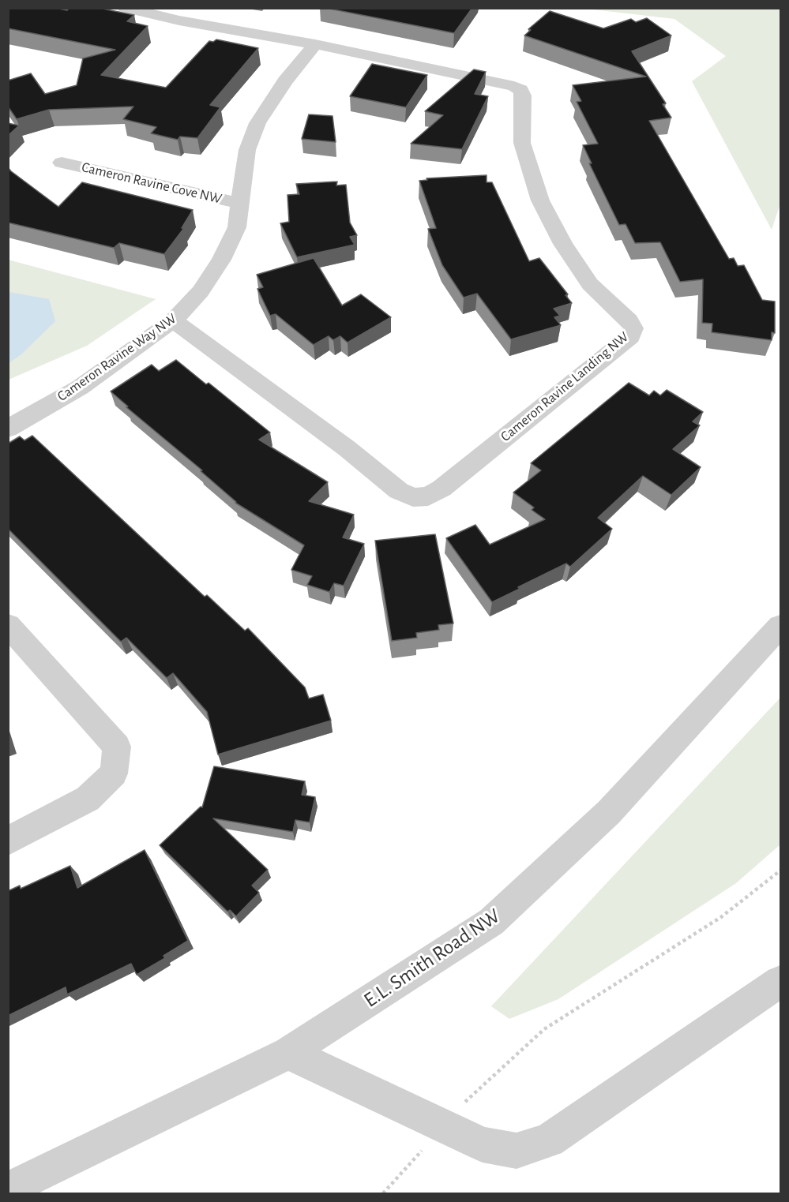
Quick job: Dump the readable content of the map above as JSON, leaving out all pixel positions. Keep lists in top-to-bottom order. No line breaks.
{"streets":{"street":["Cameron Ravine Cove NW","Cameron Ravine Way NW","Cameron Ravine Landing NW","E.L. Smith Road NW"]},"crossings":[["Cameron Ravine Cove NW","Cameron Ravine Way NW"],["Cameron Ravine Way NW","Cameron Ravine Landing NW"]]}
